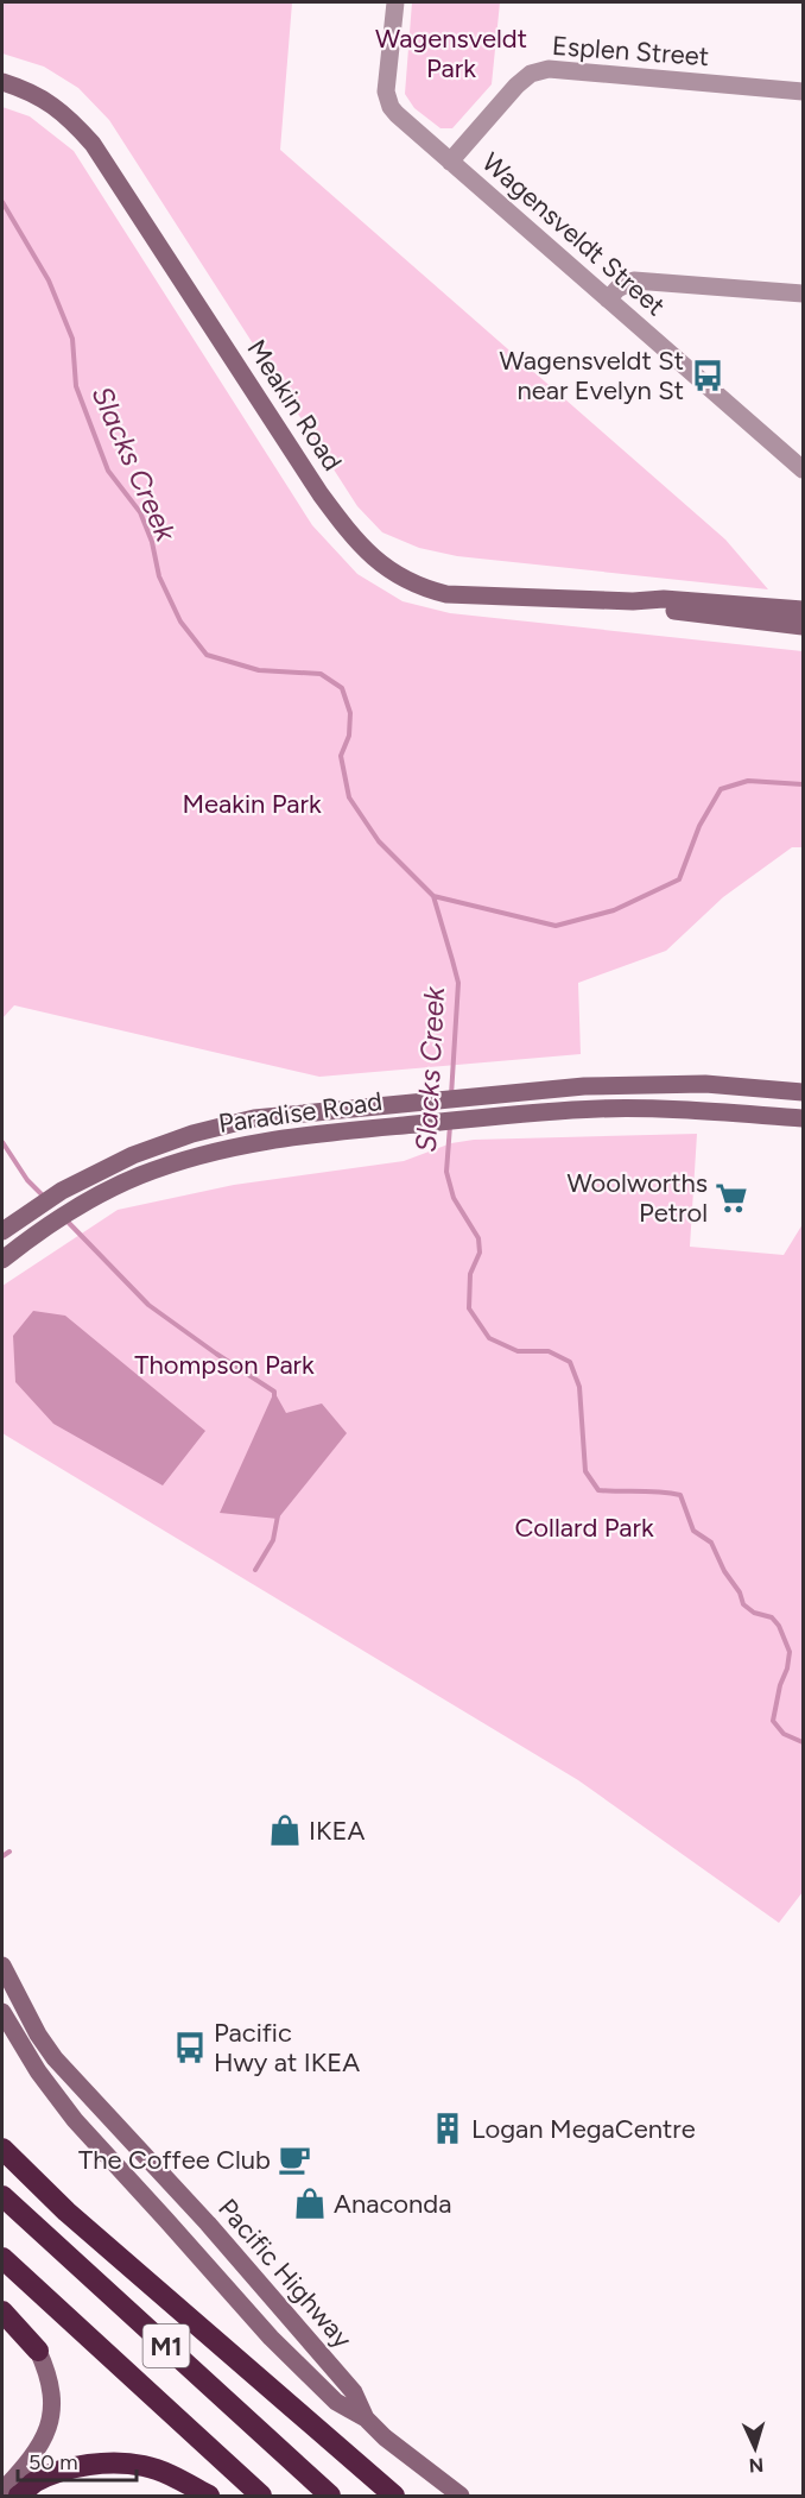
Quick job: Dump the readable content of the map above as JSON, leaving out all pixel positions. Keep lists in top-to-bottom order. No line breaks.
{"streets":{"highway":["M1"],"street":["Esplen Street","Wagensveldt Street","Meakin Road","Paradise Road","Pacific Highway"]},"crossings":[["Esplen Street","Wagensveldt Street"]],"water":["Slacks Creek"],"parks":["Wagensveldt Park","Meakin Park","Thompson Park","Collard Park"],"places":{"bus stop":["Wagensveldt St near Evelyn St","Pacific Hwy at IKEA"],"supermarket":["Woolworths Petrol"],"shop":["IKEA","Anaconda"],"building":["Logan MegaCentre"],"cafe":["The Coffee Club"]},"scale_bar":"50 m","north":"bottom"}
